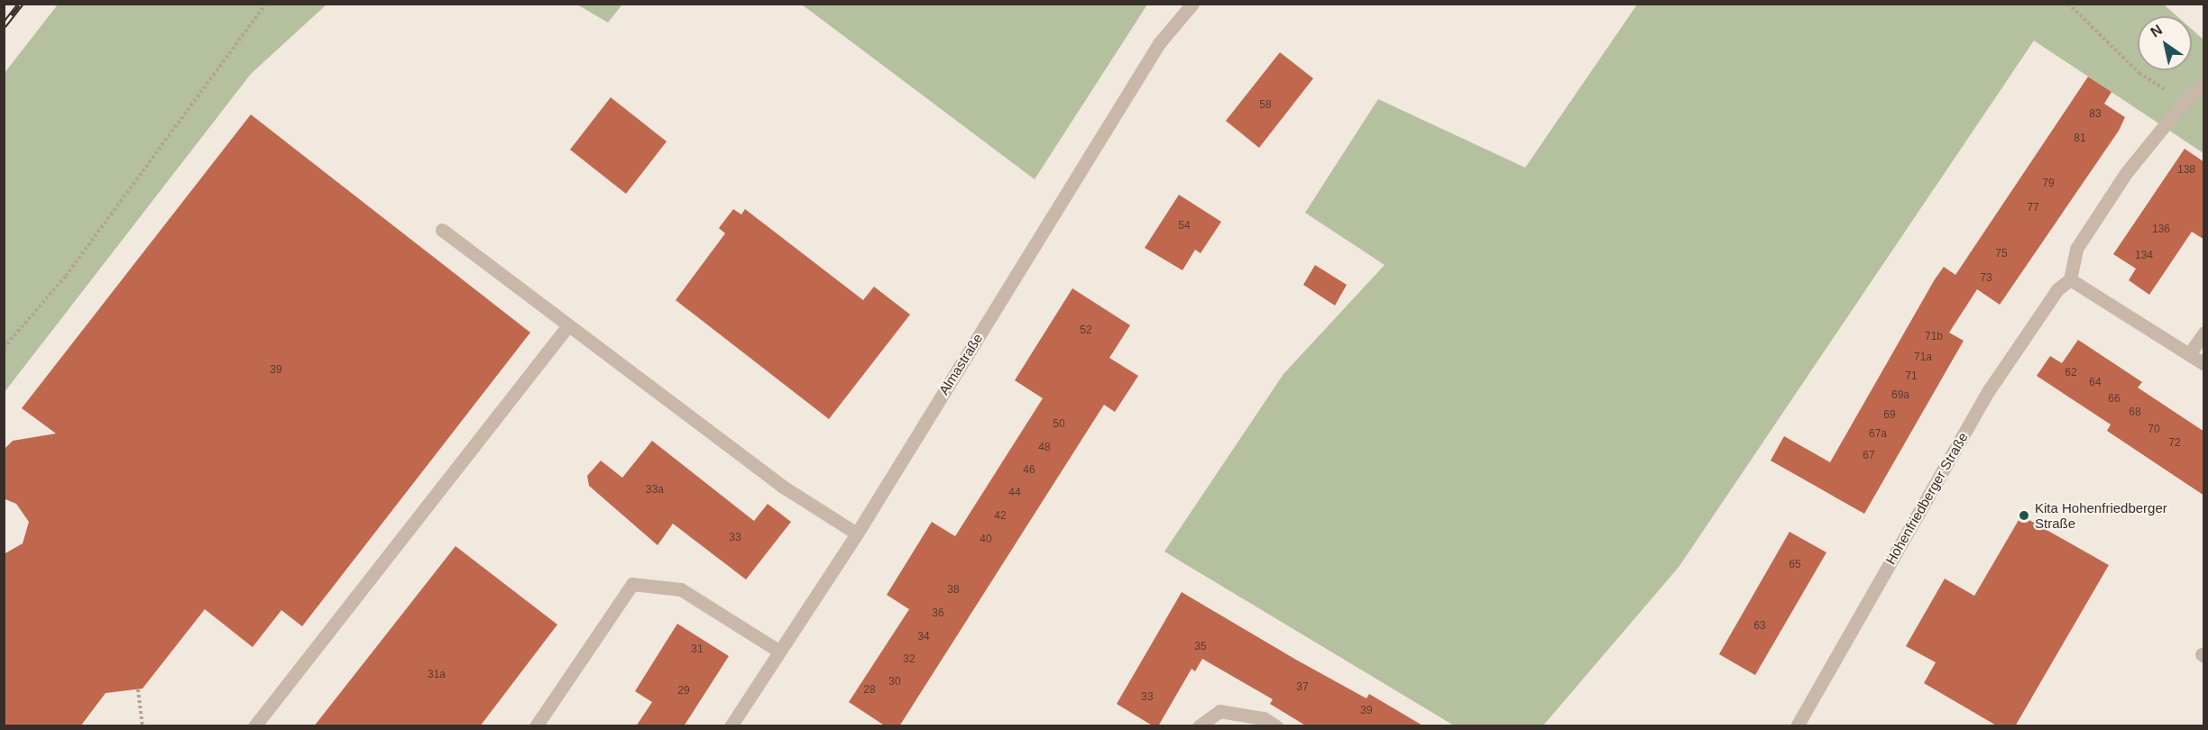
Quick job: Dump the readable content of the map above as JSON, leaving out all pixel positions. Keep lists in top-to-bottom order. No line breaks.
{"streets":{"street":["Almastraße","Hohenfriedberger Straße"]},"places":["Kita Hohenfriedberger Straße"],"house_numbers":["58","83","81","138","79","77","54","136","75","134","73","52","71b","71a","39","62","71","64","69a","66","68","69","50","70","67a","72","48","67","46","33a","44","42","33","40","65","38","36","63","34","35","31","32","31a","30","37","28","29","33","39"],"north":"top left"}
